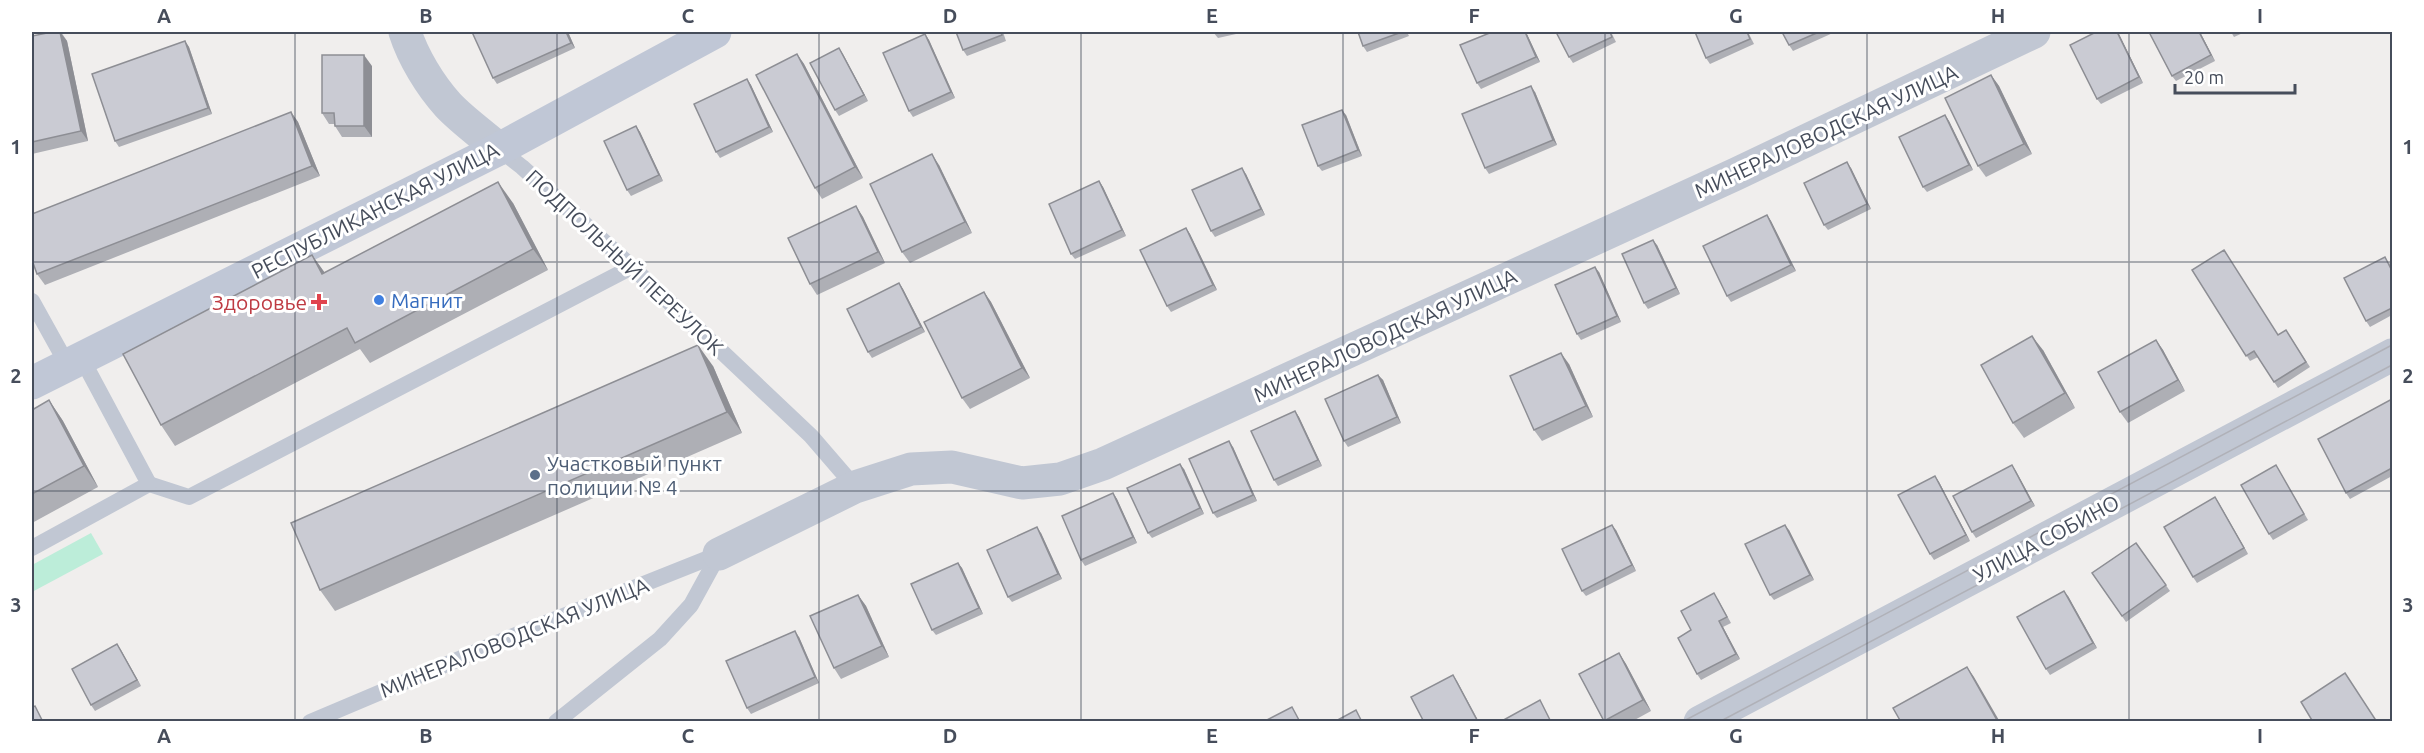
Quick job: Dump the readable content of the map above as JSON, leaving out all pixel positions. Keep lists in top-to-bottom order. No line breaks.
{"streets":{"street":["МИНЕРАЛОВОДСКАЯ УЛИЦА","РЕСПУБЛИКАНСКАЯ УЛИЦА","ПОДПОЛЬНЫЙ ПЕРЕУЛОК","УЛИЦА СОБИНО"]},"crossings":[["МИНЕРАЛОВОДСКАЯ УЛИЦА","ПОДПОЛЬНЫЙ ПЕРЕУЛОК"],["РЕСПУБЛИКАНСКАЯ УЛИЦА","ПОДПОЛЬНЫЙ ПЕРЕУЛОК"]],"places":{"other":["Магнит","Участковый пункт полиции № 4"],"health":["Здоровье"]},"scale_bar":"20 m","grid":{"columns":["A","B","C","D","E","F","G","H","I"],"rows":["1","2","3"]}}
